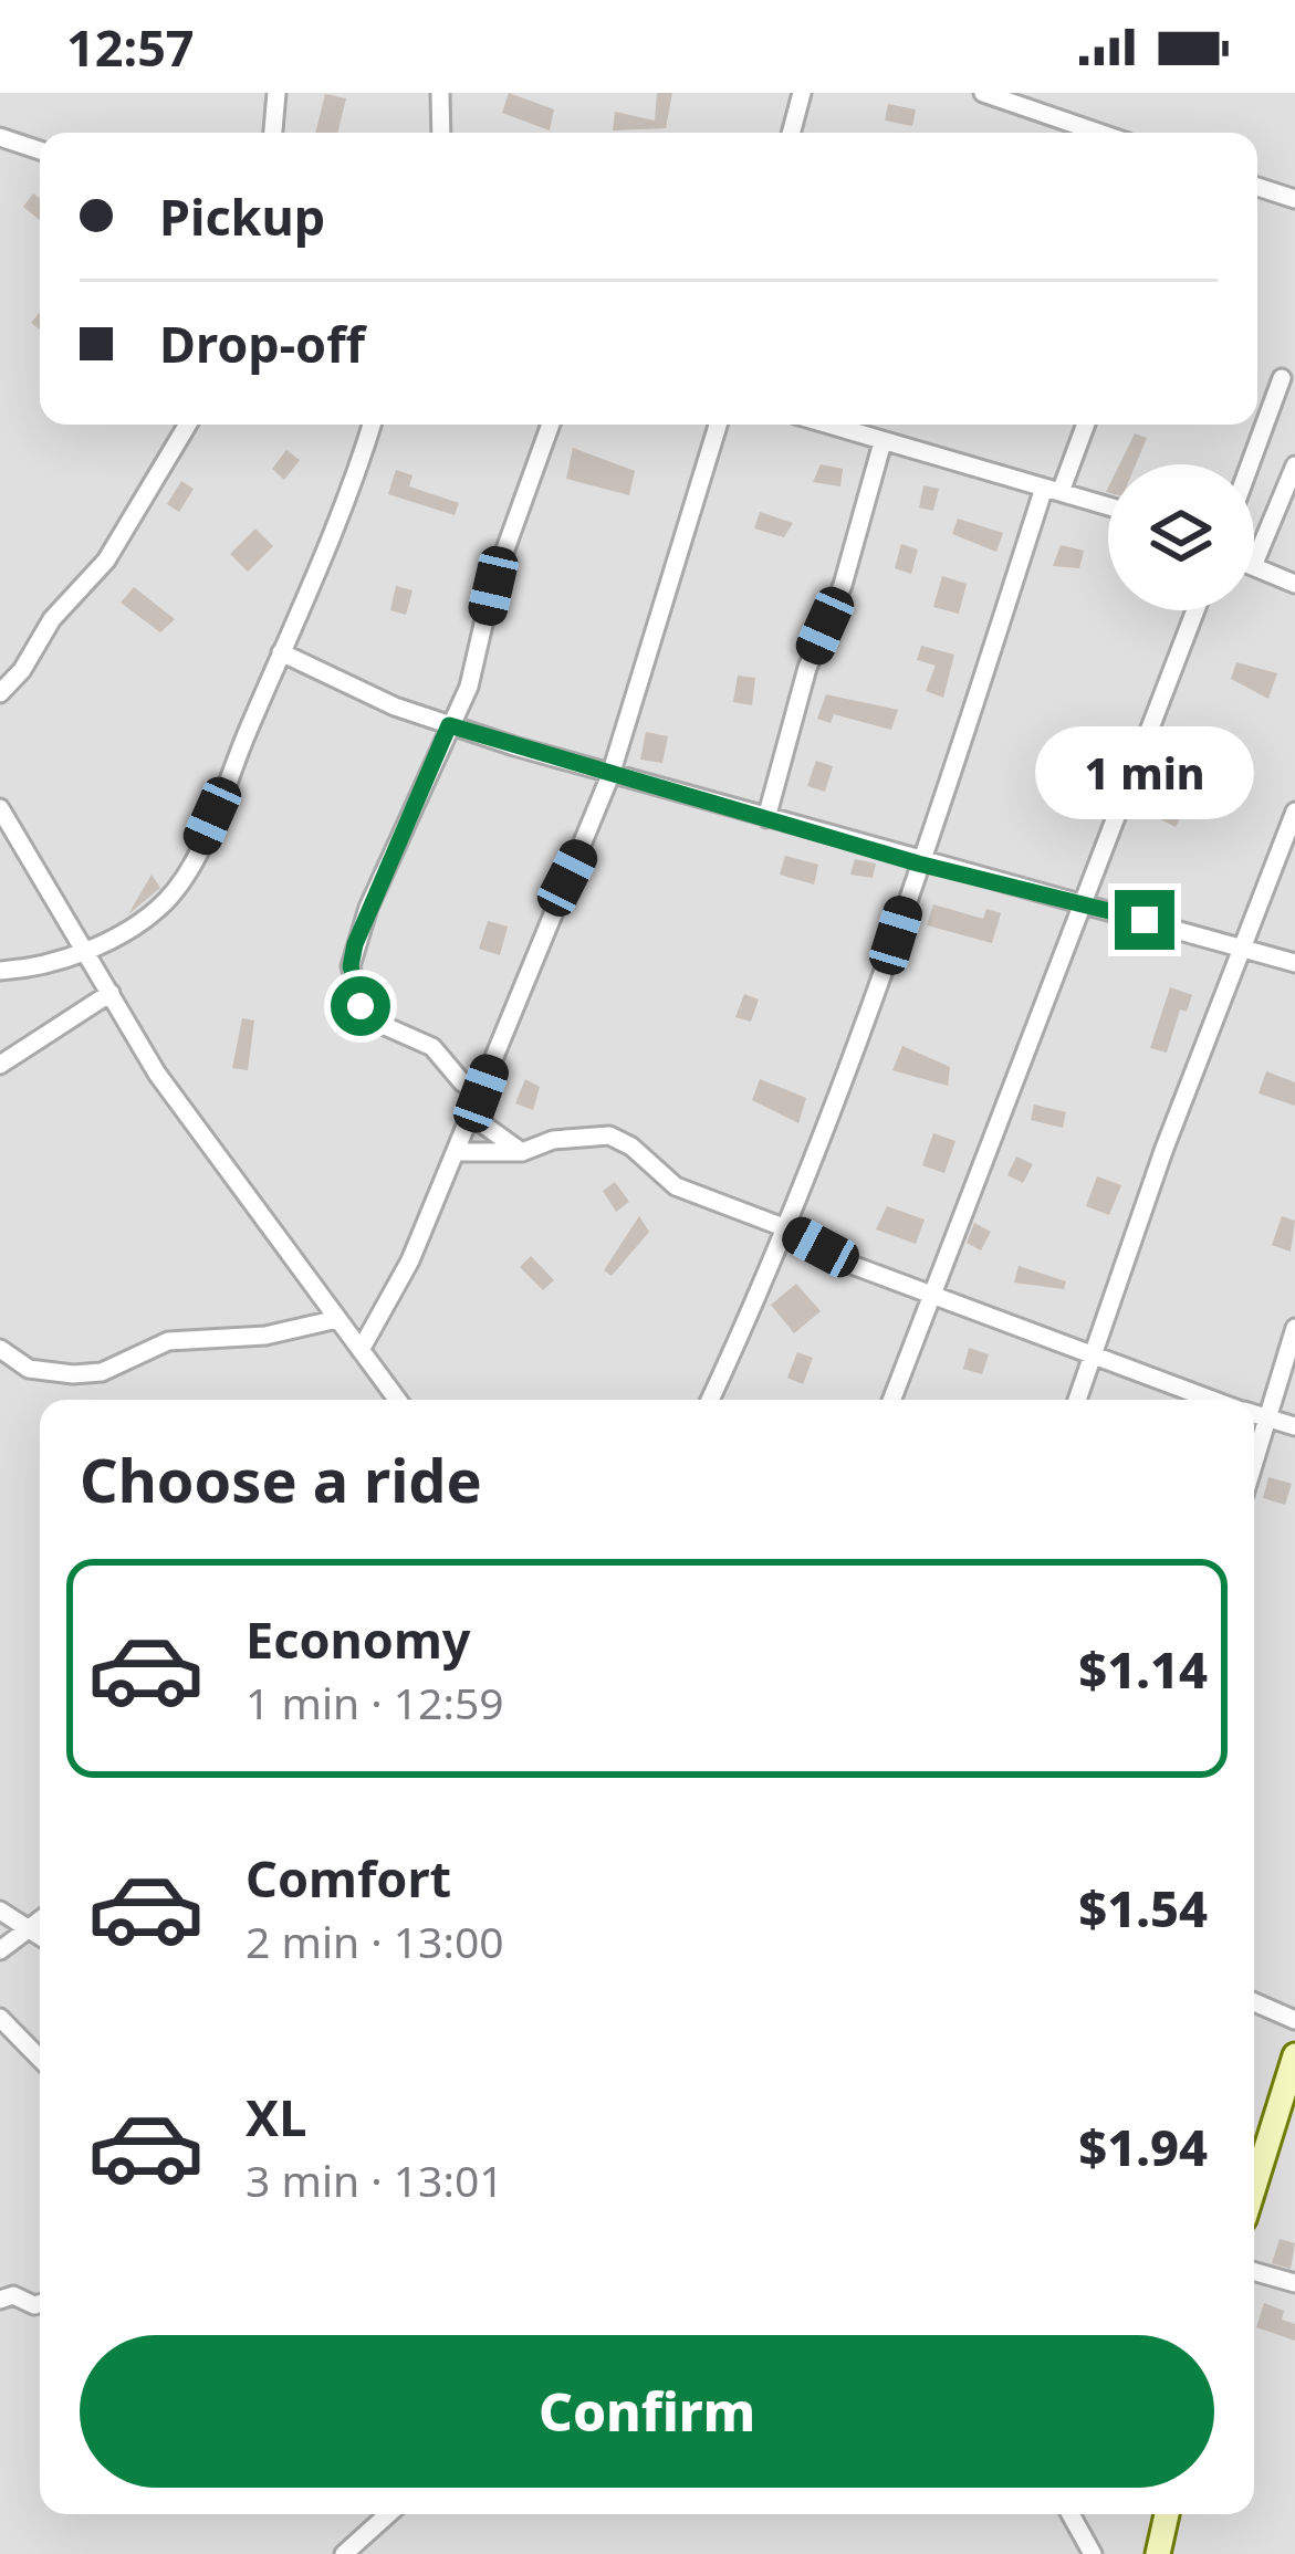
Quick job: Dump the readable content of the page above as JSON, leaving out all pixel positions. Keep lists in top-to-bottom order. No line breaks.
{"page":{"status":"12:57","banner":["Pickup","Drop-off"],"bubble":"1 min","heading":"Choose a ride","list":[{"name":"Economy","note":"1 min · 12:59","value":"$1.14"},{"name":"Comfort","note":"2 min · 13:00","value":"$1.54"},{"name":"XL","note":"3 min · 13:01","value":"$1.94"}],"buttons":"Confirm"}}
